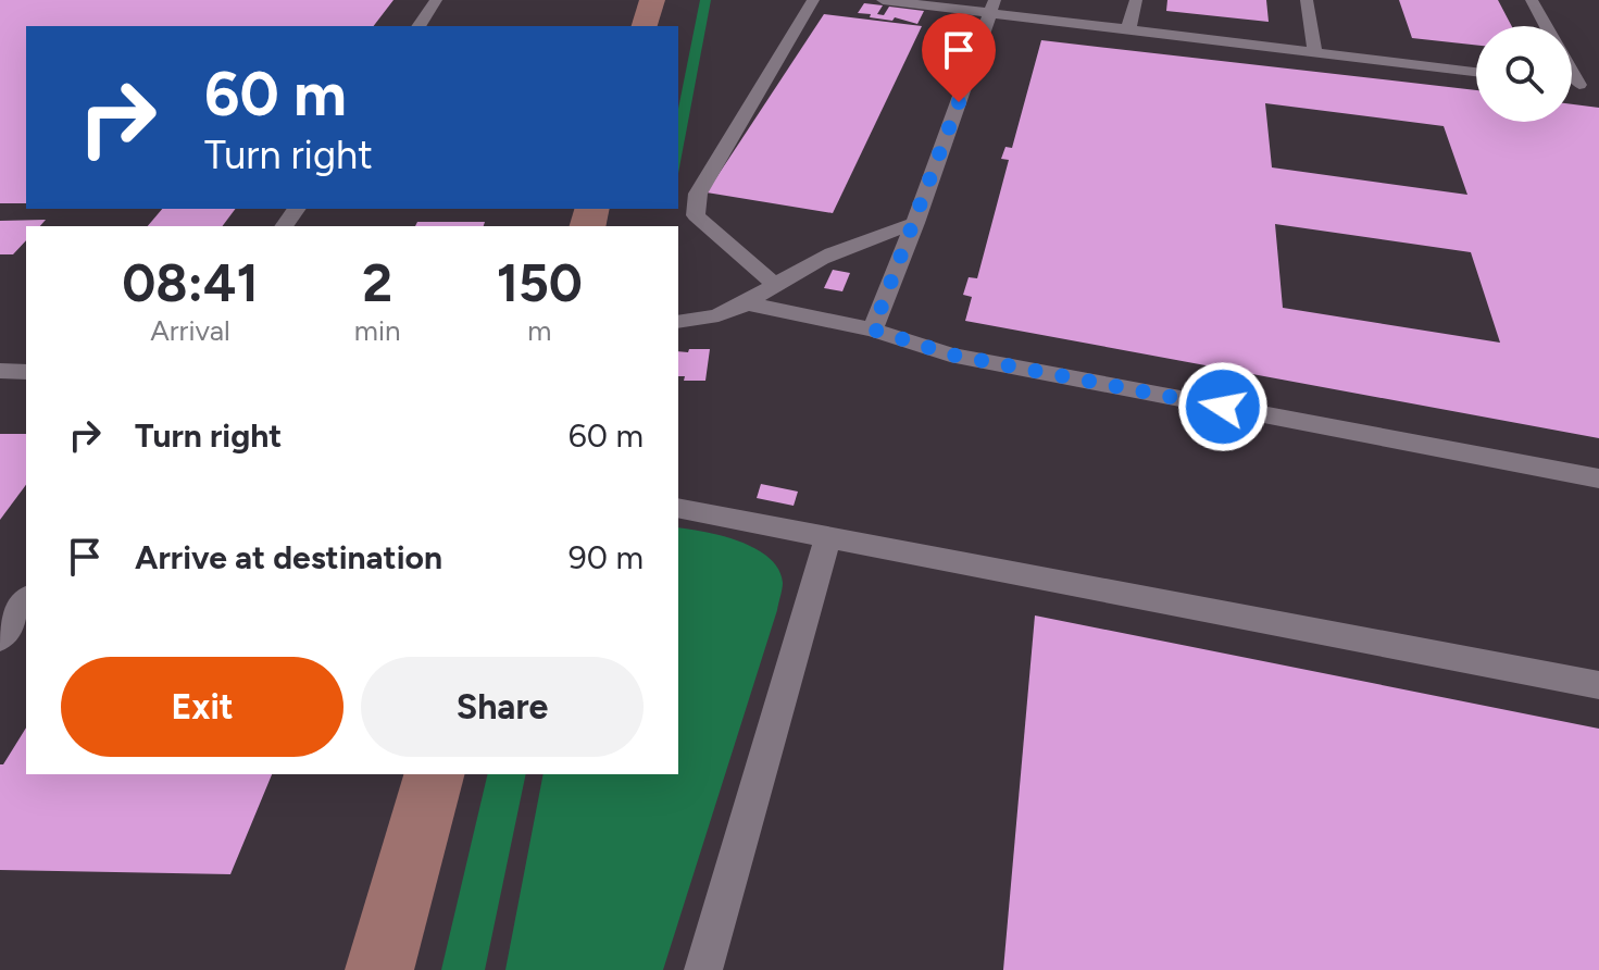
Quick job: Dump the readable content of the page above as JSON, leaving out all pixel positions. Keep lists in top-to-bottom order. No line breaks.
{"page":{"turn":["60 m","Turn right"],"eta":["08:41","Arrival","2","min","150","m"],"list":[{"name":"Turn right","value":"60 m"},{"name":"Arrive at destination","value":"90 m"}],"buttons":["Exit","Share"]}}
